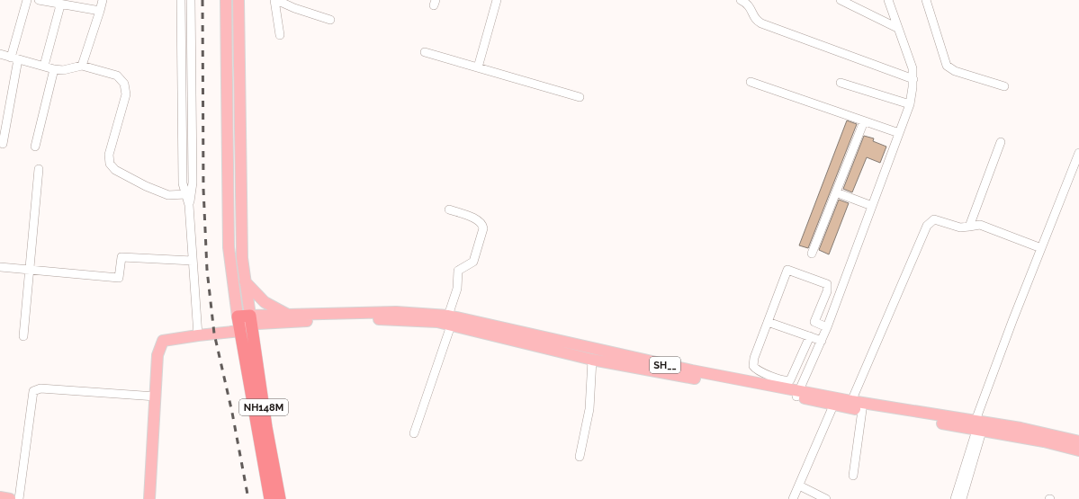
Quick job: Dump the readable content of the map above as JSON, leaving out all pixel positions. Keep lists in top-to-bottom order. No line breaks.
{"streets":{"highway":["NH148M"],"main road":["SH__"]},"crossings":[["SH__","NH148M"]]}
